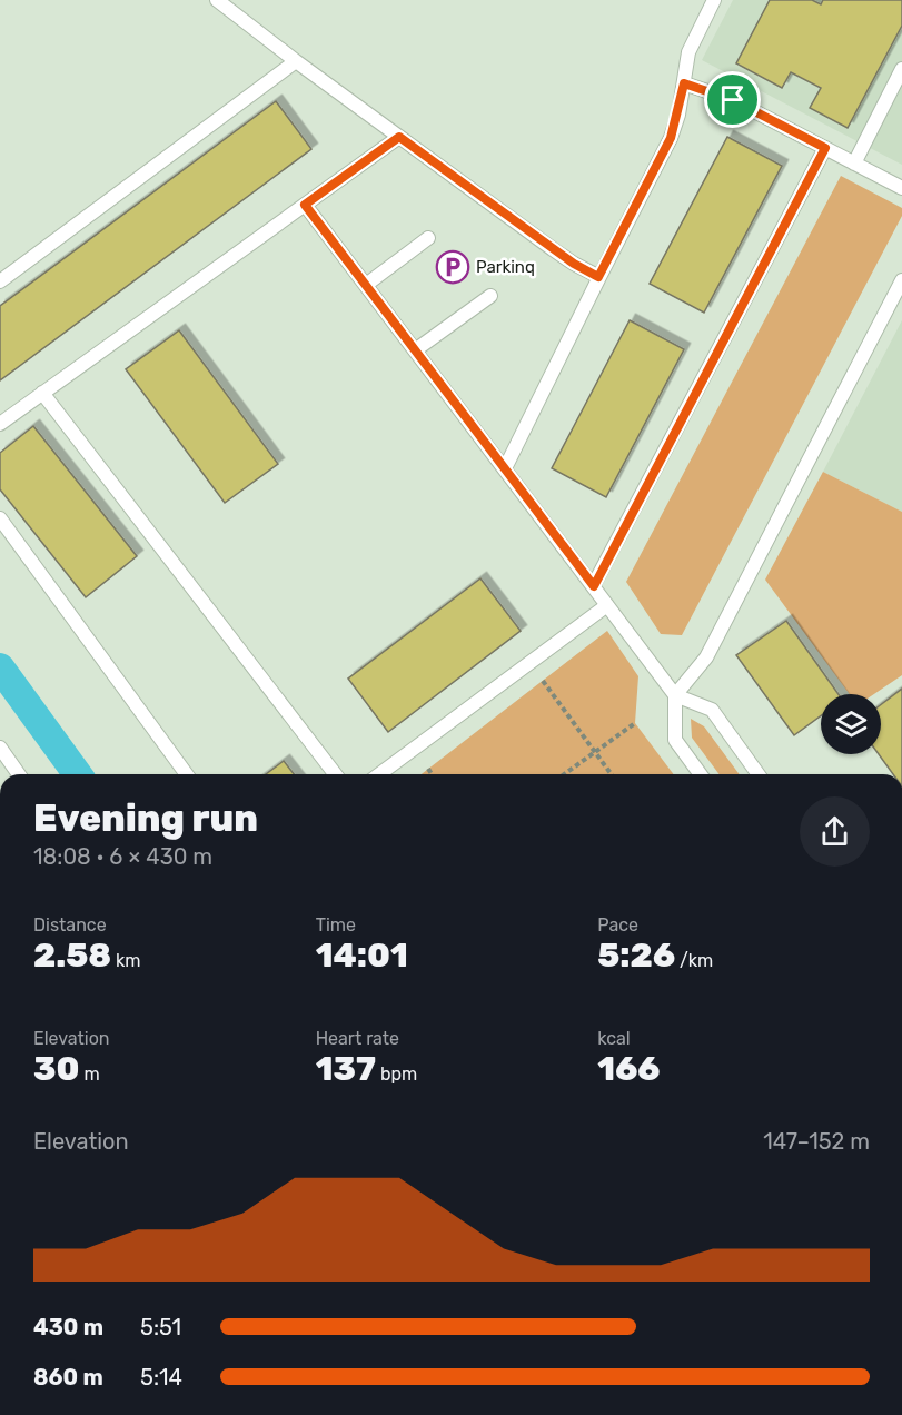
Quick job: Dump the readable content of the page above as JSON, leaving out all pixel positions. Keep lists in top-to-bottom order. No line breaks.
{"places":{"parking":["Parkinq"]},"page":{"heading":["Evening run","18:08 · 6 × 430 m"],"stats":[["Distance","2.58 km"],["Time","14:01"],["Pace","5:26 /km"],["Elevation","30 m"],["Heart rate","137 bpm"],["kcal","166"]],"chart":["Elevation","147–152 m"],"list":[{"name":"430 m","note":"5:51"},{"name":"860 m","note":"5:14"}]}}
